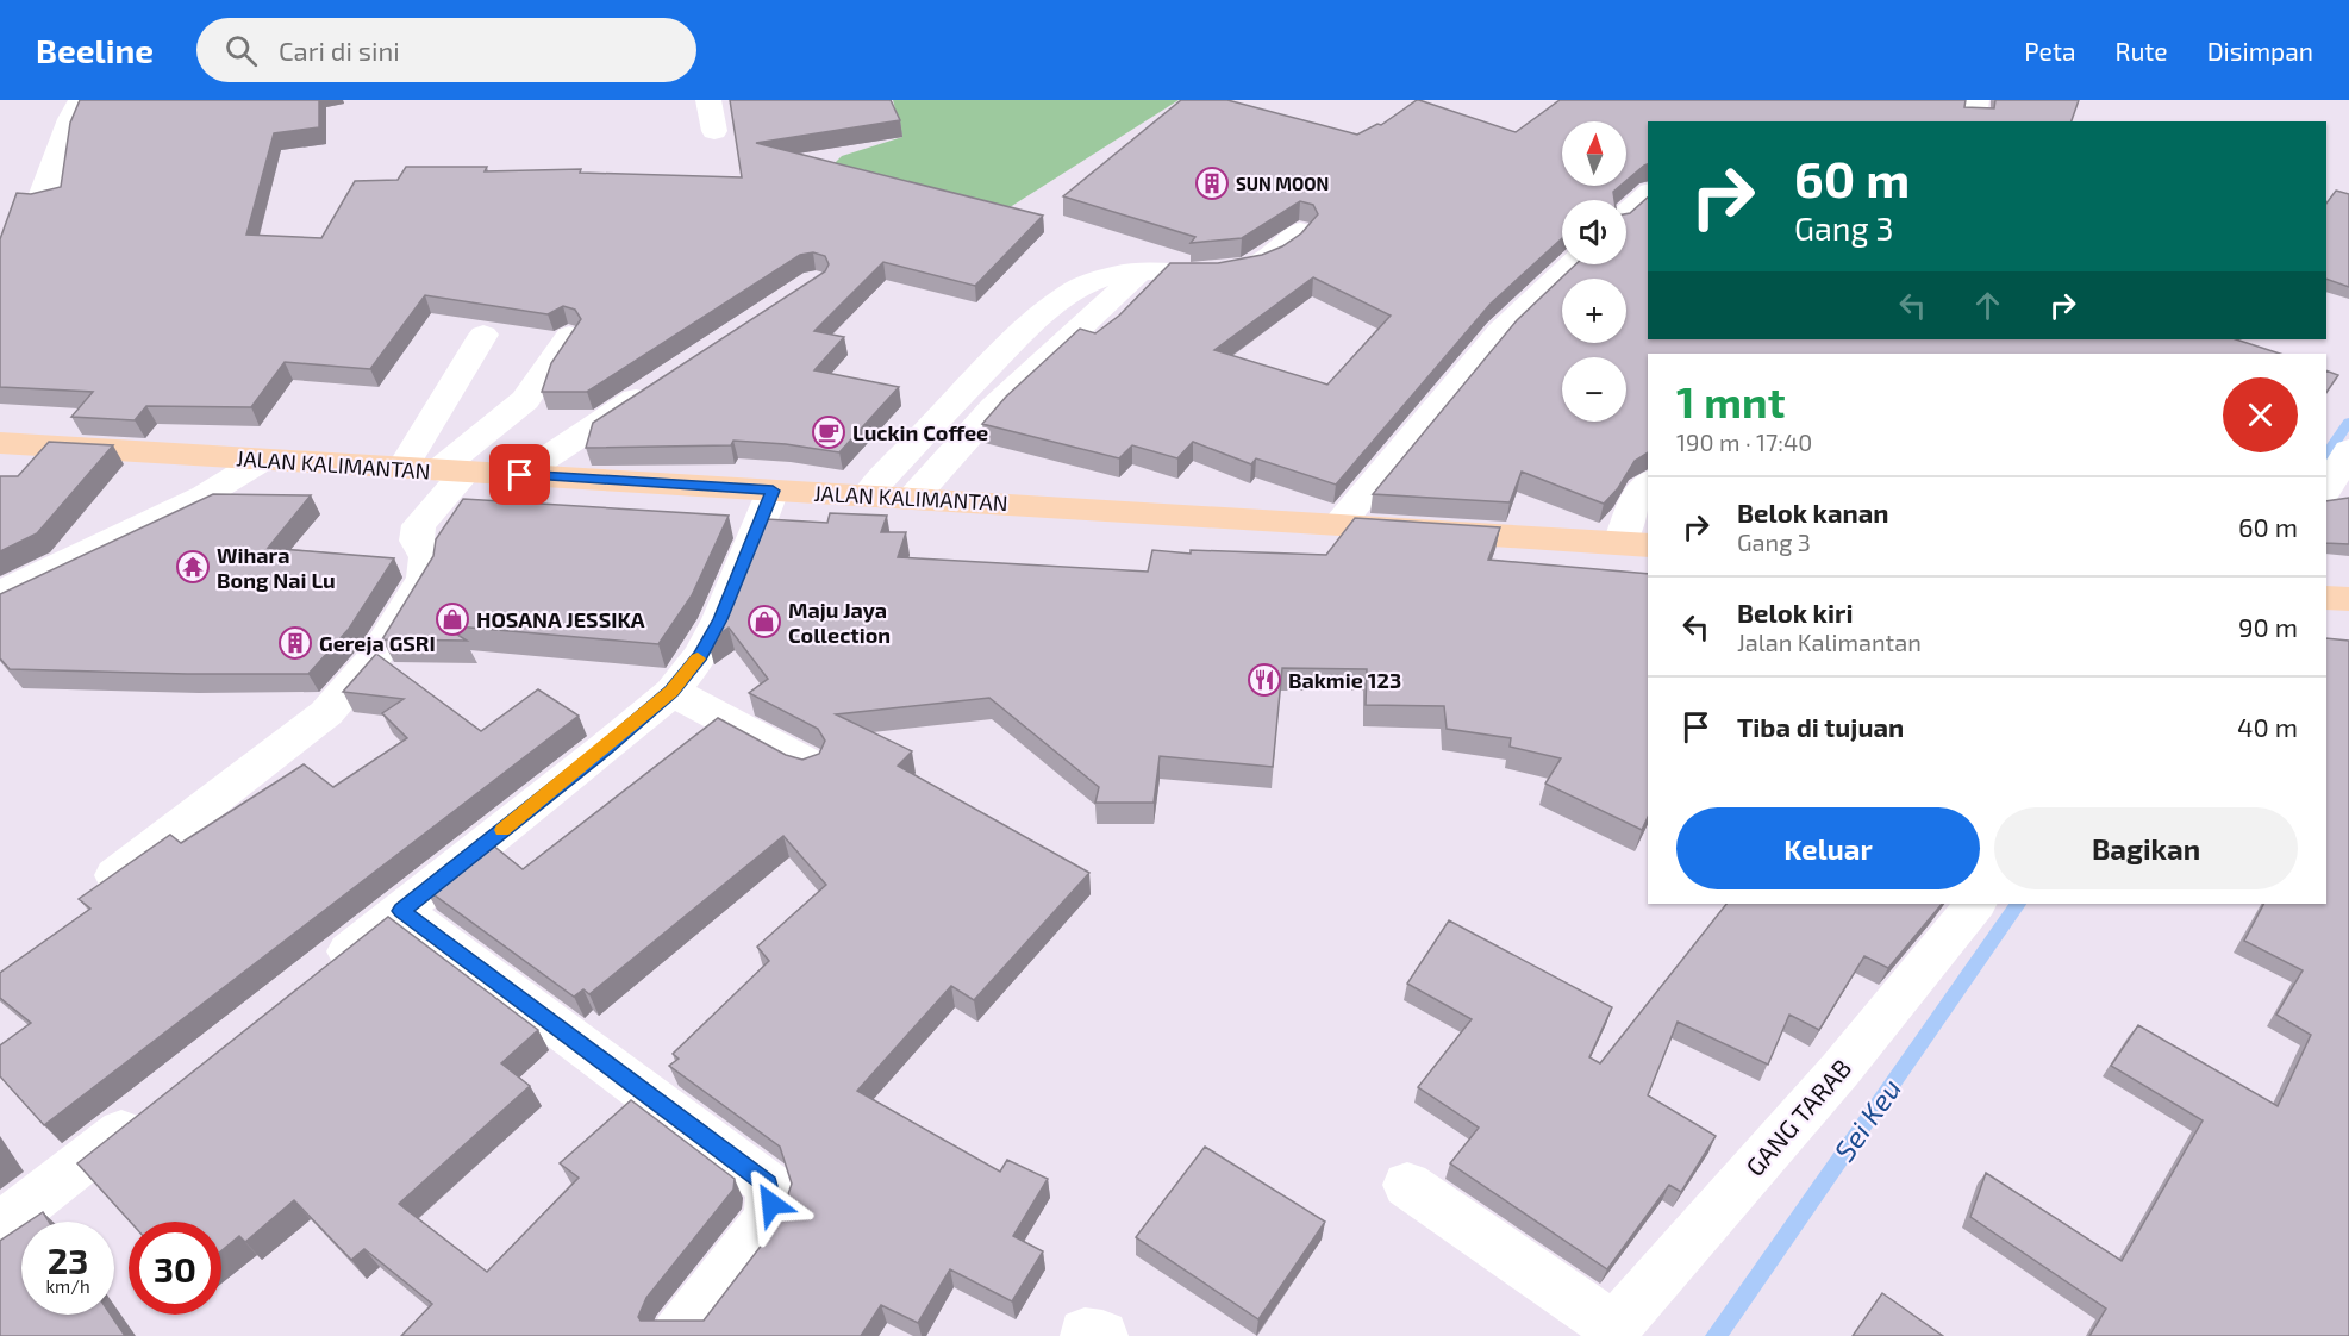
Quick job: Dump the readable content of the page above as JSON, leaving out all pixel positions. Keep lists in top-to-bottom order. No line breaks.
{"streets":{"main road":["JALAN KALIMANTAN"],"street":["GANG TARAB"]},"water":["Sei Keu"],"places":{"building":["SUN MOON","Gereja GSRI"],"cafe":["Luckin Coffee"],"temple":["Wihara Bong Nai Lu"],"shop":["HOSANA JESSIKA","Maju Jaya Collection"],"restaurant":["Bakmie 123"]},"north":"top","page":{"header":"Beeline","search":"Cari di sini","nav":["Peta","Rute","Disimpan"],"map_buttons":["+","−"],"turn":["60 m","Gang 3"],"heading":["1 mnt","190 m · 17:40"],"list":[{"name":"Belok kanan","note":"Gang 3","value":"60 m"},{"name":"Belok kiri","note":"Jalan Kalimantan","value":"90 m"},{"name":"Tiba di tujuan","value":"40 m"}],"buttons":["Keluar","Bagikan"],"speed":"23 km/h","limit":"30"}}
